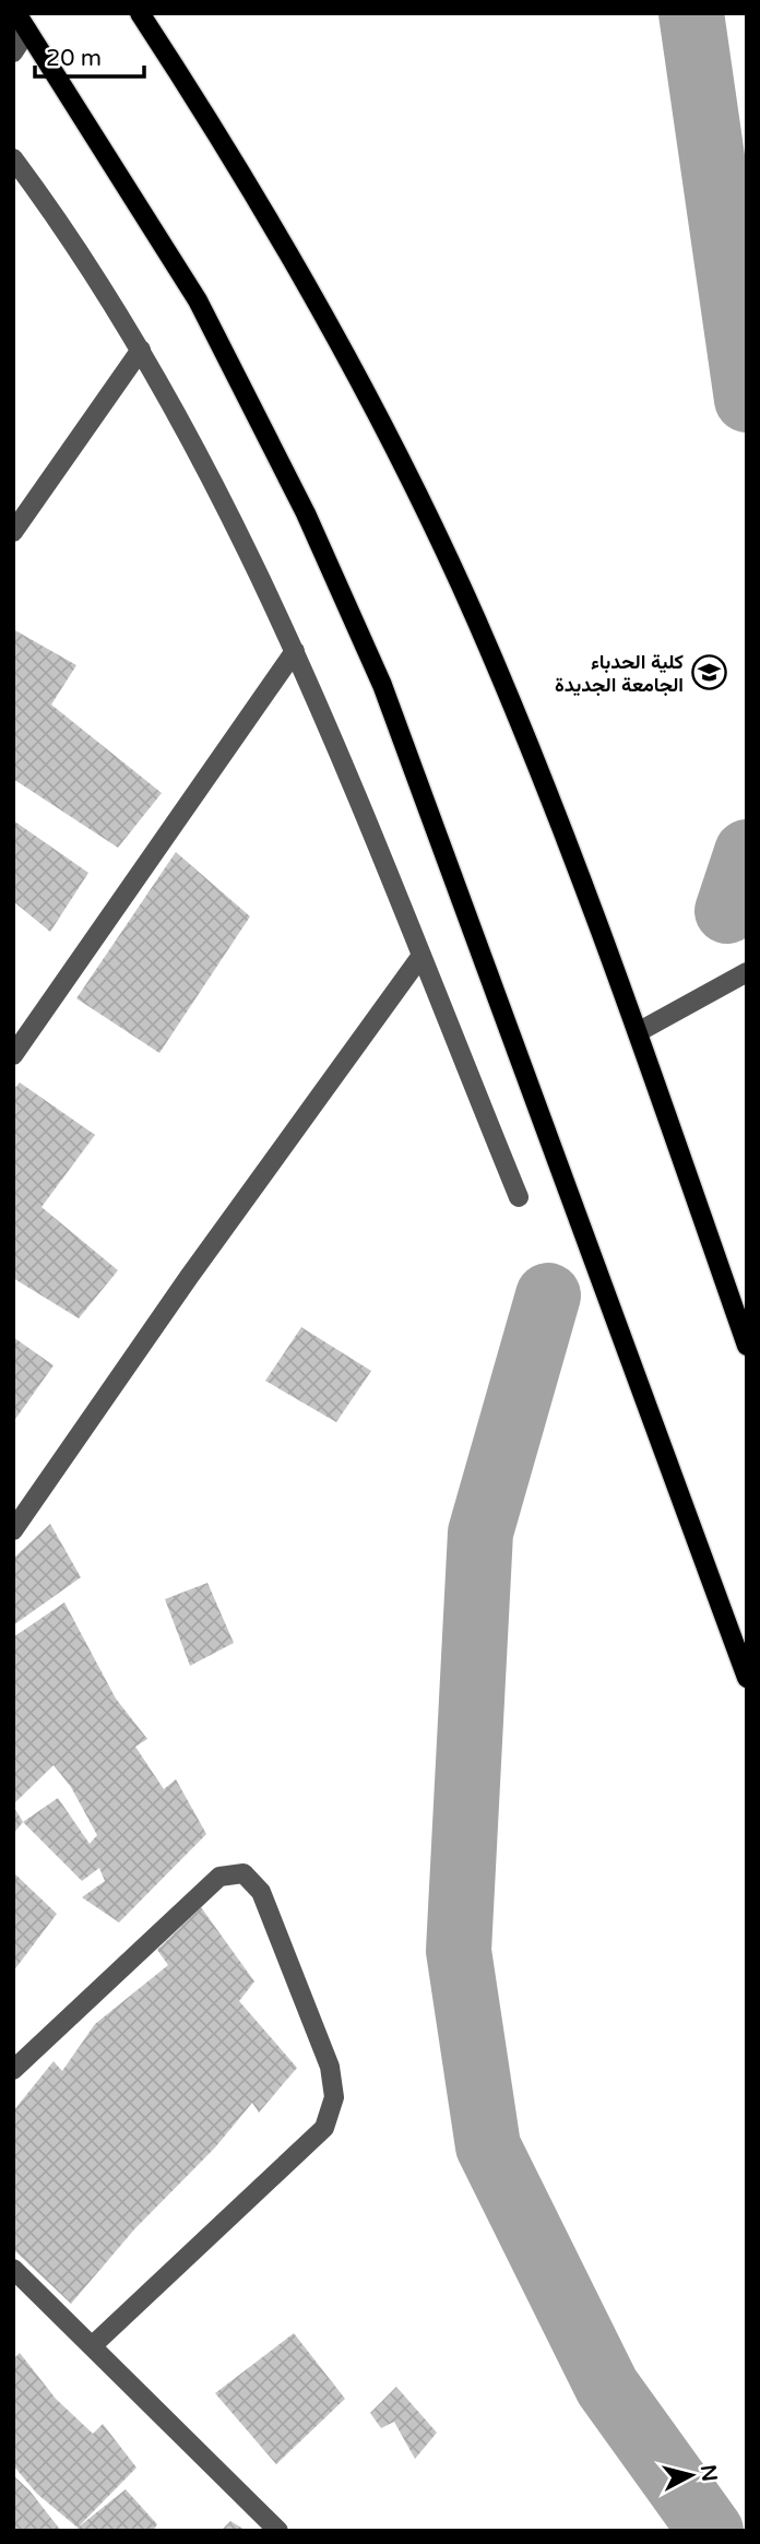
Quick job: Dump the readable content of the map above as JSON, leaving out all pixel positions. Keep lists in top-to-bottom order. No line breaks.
{"places":{"school or university":["كلية الحدباء الجامعة الجديدة"]},"scale_bar":"20 m","north":"right"}
